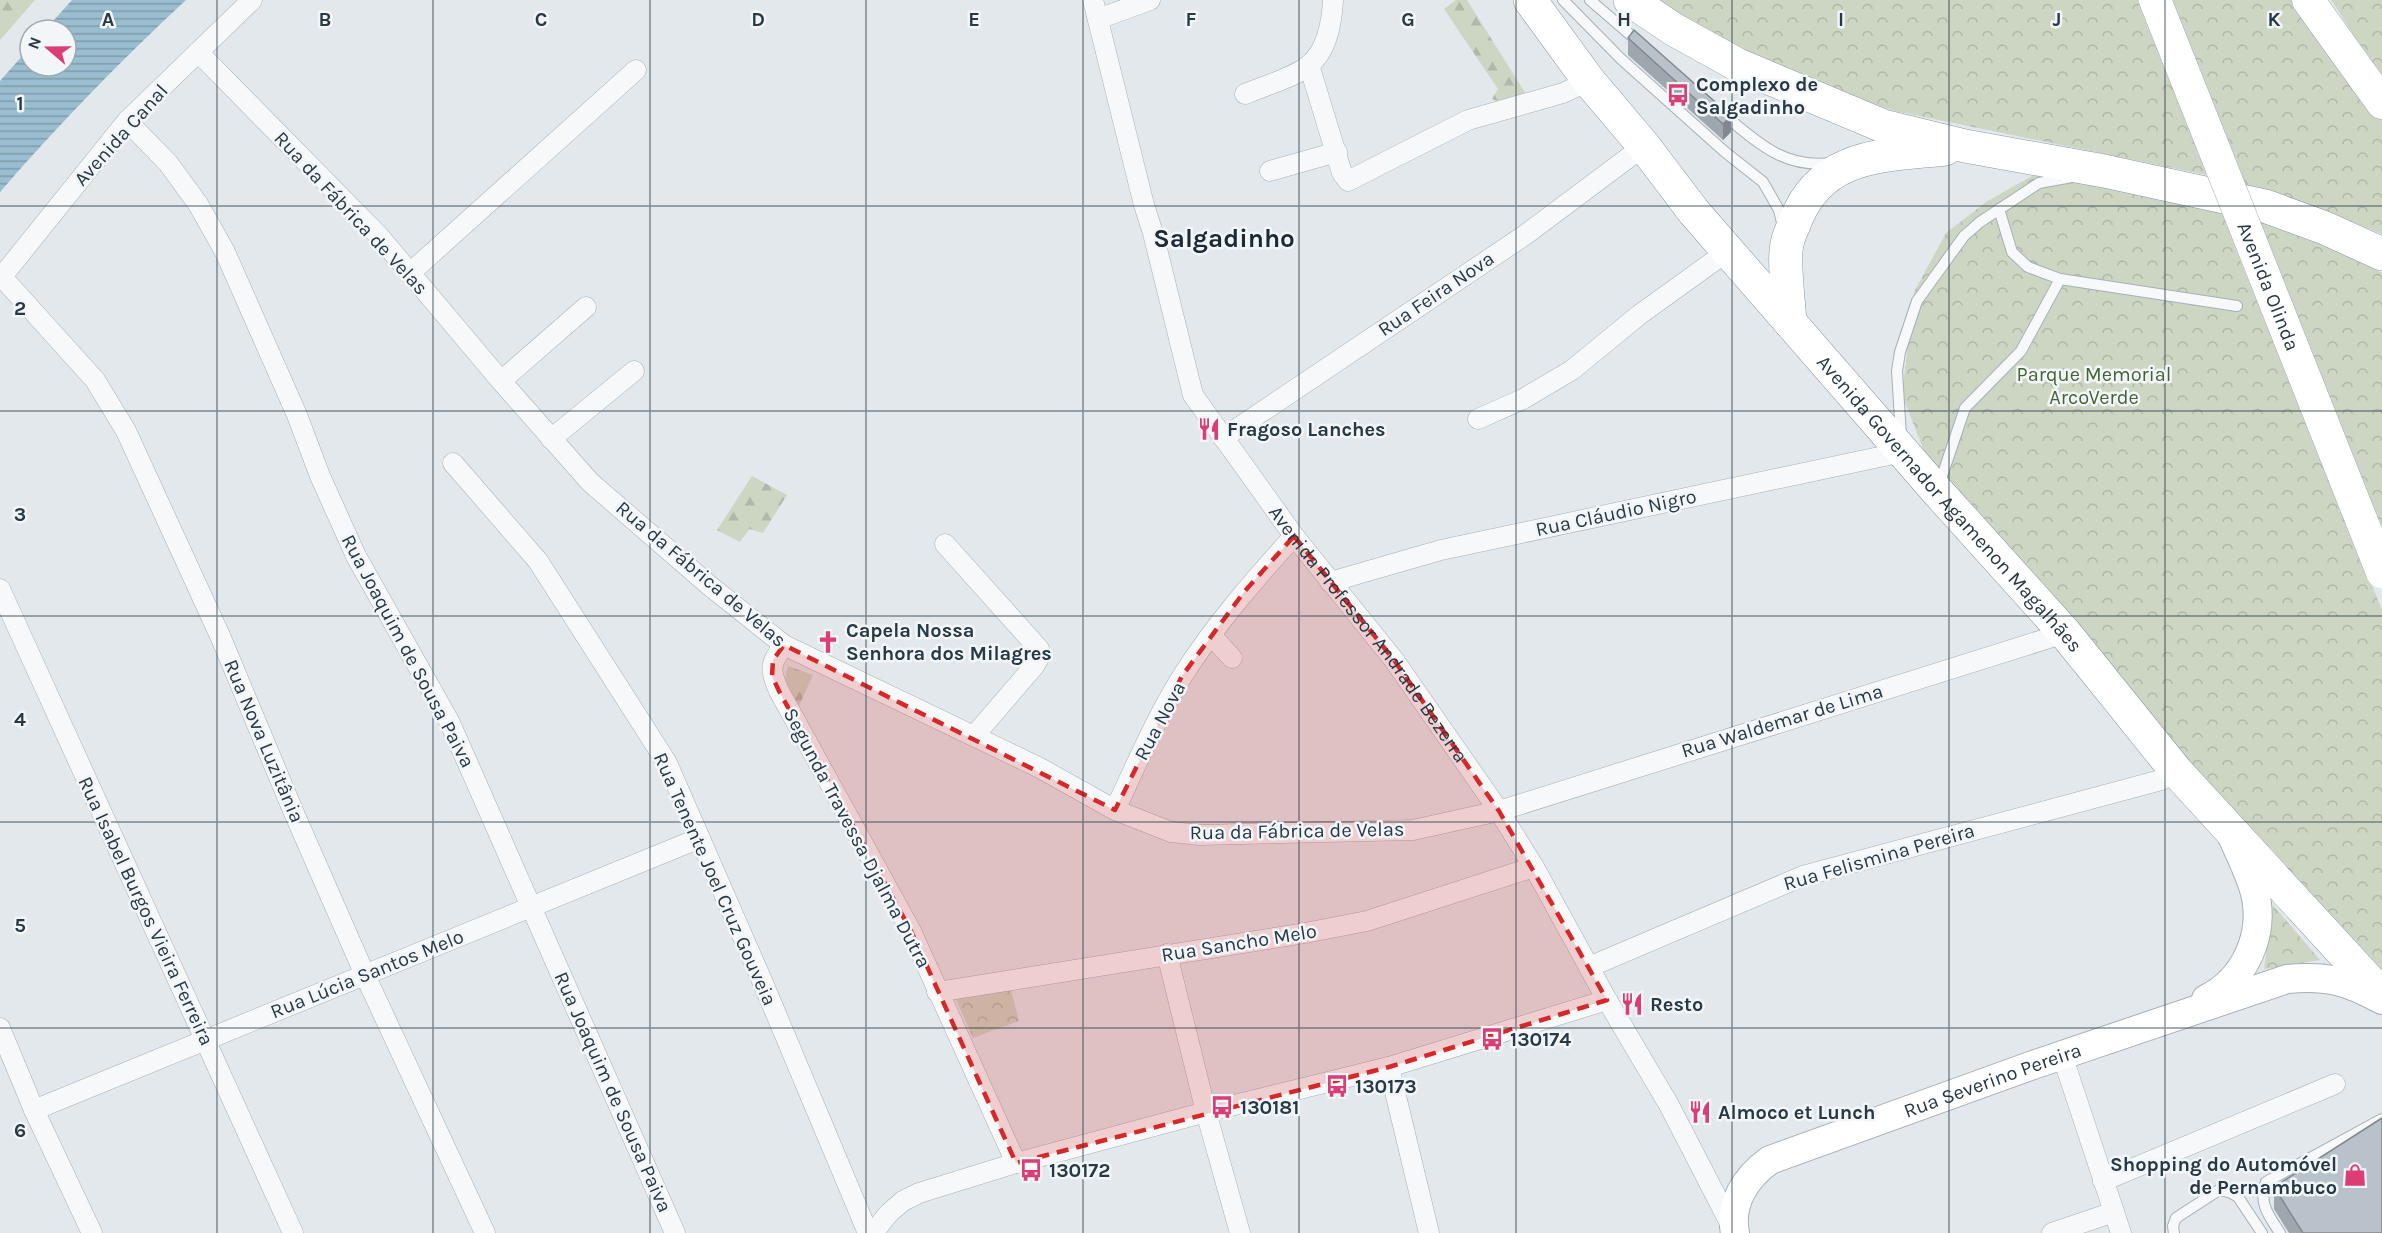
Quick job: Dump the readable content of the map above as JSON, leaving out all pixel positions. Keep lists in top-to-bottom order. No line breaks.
{"streets":{"highway":["Avenida Governador Agamenon Magalhães"],"main road":["Avenida Olinda","Rua Severino Pereira"],"street":["Avenida Canal","Rua da Fábrica de Velas","Rua Feira Nova","Rua Cláudio Nigro","Avenida Professor Andrade Bezerra","Rua Joaquim de Sousa Paiva","Rua Nova","Rua Waldemar de Lima","Rua Nova Luzitânia","Segunda Travessa Djalma Dutra","Rua Felismina Pereira","Rua Tenente Joel Cruz Gouveia","Rua Isabel Burgos Vieira Ferreira","Rua Sancho Melo","Rua Lúcia Santos Melo"]},"crossings":[["Avenida Canal","Rua da Fábrica de Velas"],["Avenida Canal","Rua Joaquim de Sousa Paiva"],["Avenida Canal","Rua Nova Luzitânia"],["Rua da Fábrica de Velas","Avenida Professor Andrade Bezerra"],["Rua da Fábrica de Velas","Rua Nova"],["Rua da Fábrica de Velas","Rua Waldemar de Lima"],["Rua da Fábrica de Velas","Segunda Travessa Djalma Dutra"],["Rua Feira Nova","Avenida Governador Agamenon Magalhães"],["Rua Feira Nova","Avenida Professor Andrade Bezerra"],["Avenida Governador Agamenon Magalhães","Rua Cláudio Nigro"],["Avenida Governador Agamenon Magalhães","Rua Waldemar de Lima"],["Avenida Governador Agamenon Magalhães","Rua Felismina Pereira"],["Avenida Governador Agamenon Magalhães","Rua Severino Pereira"],["Rua Cláudio Nigro","Avenida Professor Andrade Bezerra"],["Avenida Professor Andrade Bezerra","Rua Nova"],["Avenida Professor Andrade Bezerra","Rua Waldemar de Lima"],["Avenida Professor Andrade Bezerra","Rua Felismina Pereira"],["Avenida Professor Andrade Bezerra","Rua Sancho Melo"],["Avenida Professor Andrade Bezerra","Rua Severino Pereira"],["Rua Joaquim de Sousa Paiva","Rua Lúcia Santos Melo"],["Rua Nova Luzitânia","Rua Lúcia Santos Melo"],["Segunda Travessa Djalma Dutra","Rua Sancho Melo"],["Rua Tenente Joel Cruz Gouveia","Rua Lúcia Santos Melo"],["Rua Isabel Burgos Vieira Ferreira","Rua Lúcia Santos Melo"]],"districts":["Salgadinho"],"parks":["Parque Memorial ArcoVerde"],"places":{"bus stop":["Complexo de Salgadinho","130174","130173","130181","130172"],"restaurant":["Fragoso Lanches","Resto","Almoco et Lunch"],"church":["Capela Nossa Senhora dos Milagres"],"shop":["Shopping do Automóvel de Pernambuco"]},"north":"left","grid":{"columns":["A","B","C","D","E","F","G","H","I","J","K"],"rows":["1","2","3","4","5","6"]}}
